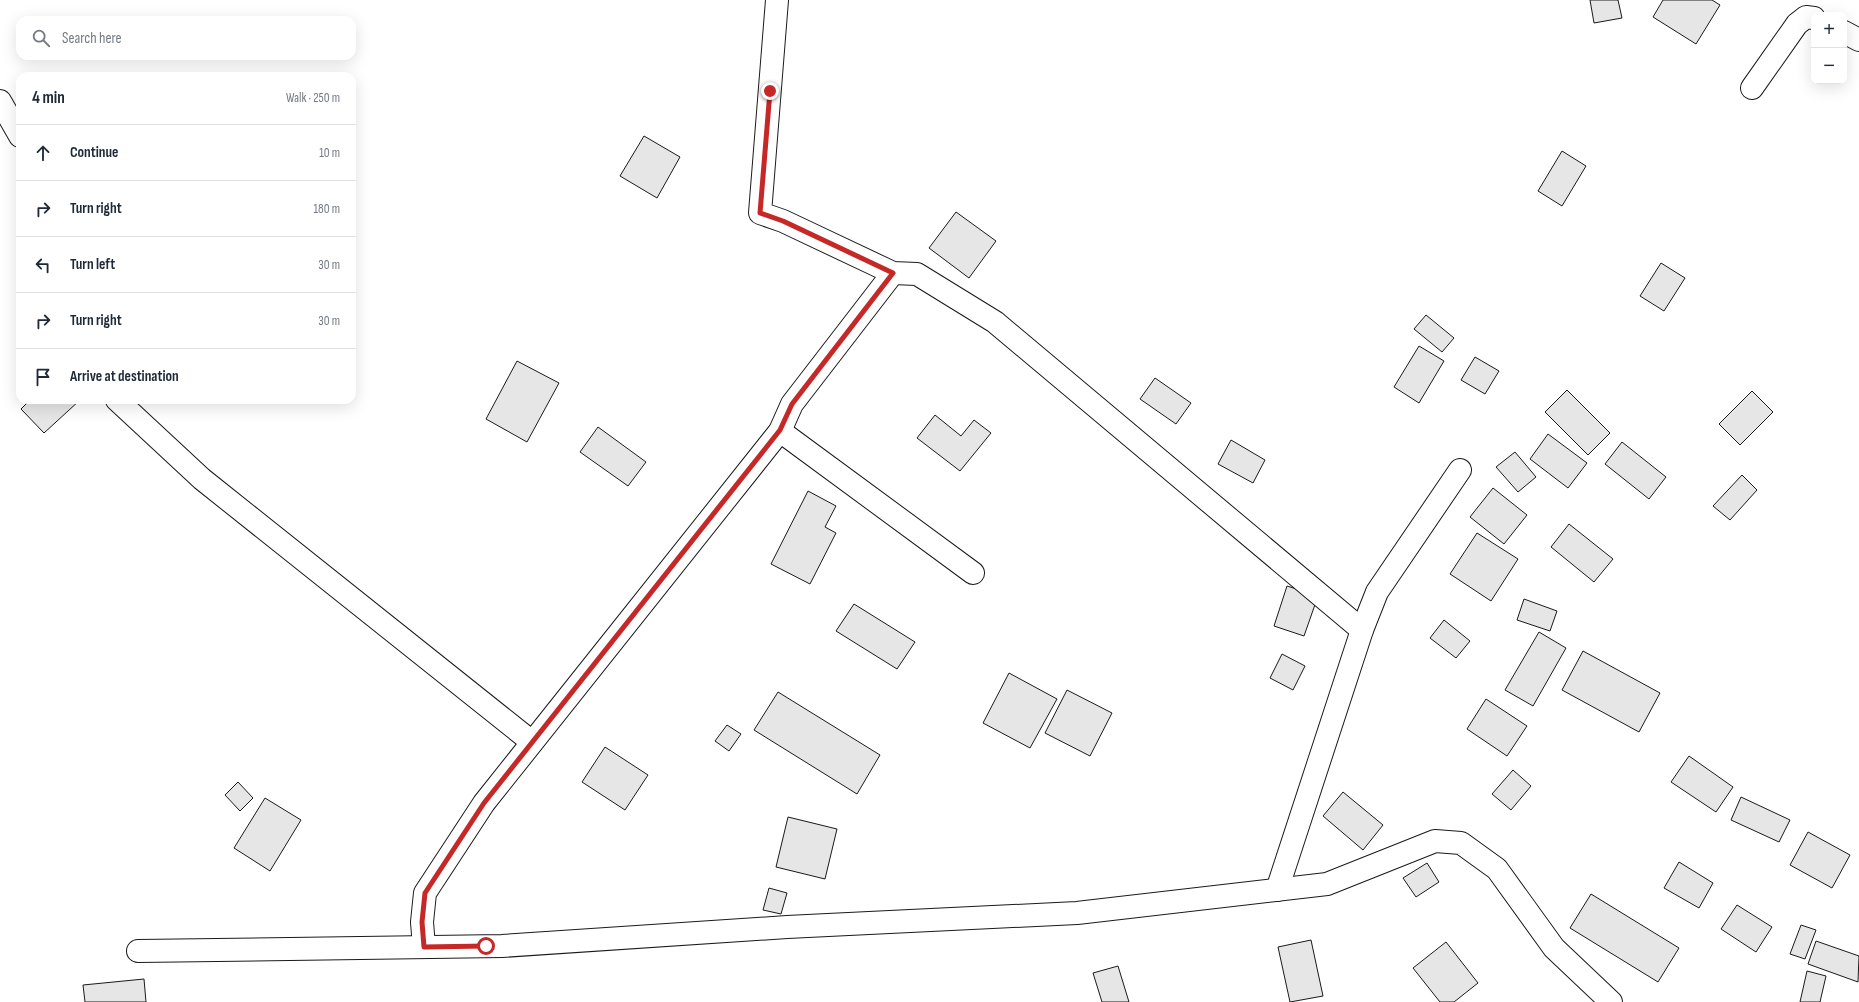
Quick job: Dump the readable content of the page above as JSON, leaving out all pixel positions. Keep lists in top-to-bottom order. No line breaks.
{"page":{"map_buttons":["+","−"],"search":"Search here","heading":["4 min","Walk · 250 m"],"list":[["Continue","10 m"],["Turn right","180 m"],["Turn left","30 m"],["Turn right","30 m"],"Arrive at destination"]}}
